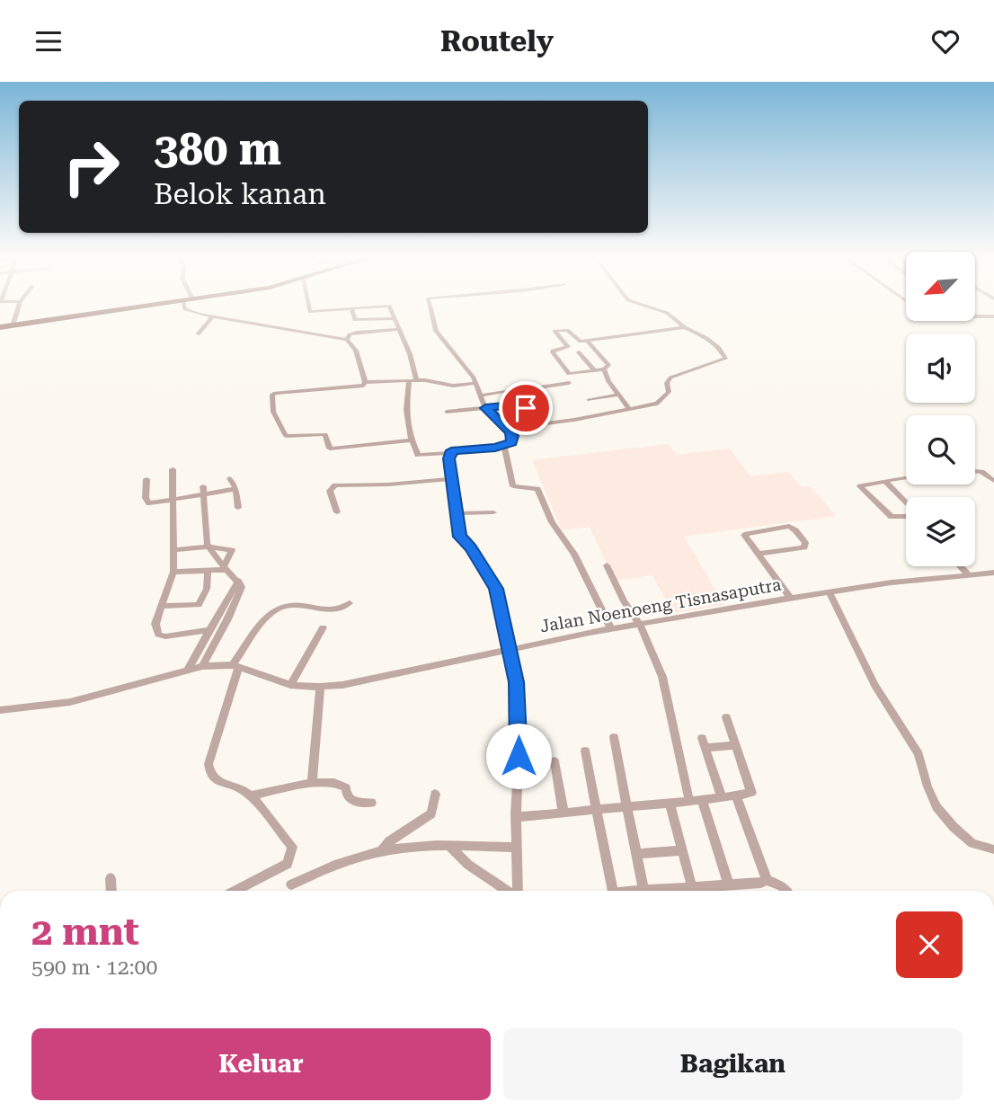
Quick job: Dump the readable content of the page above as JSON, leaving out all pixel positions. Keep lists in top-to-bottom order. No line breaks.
{"streets":{"street":["Jalan Noenoeng Tisnasaputra"]},"north":"bottom left","page":{"header":"Routely","turn":["380 m","Belok kanan"],"heading":["2 mnt","590 m · 12:00"],"buttons":["Keluar","Bagikan"]}}
